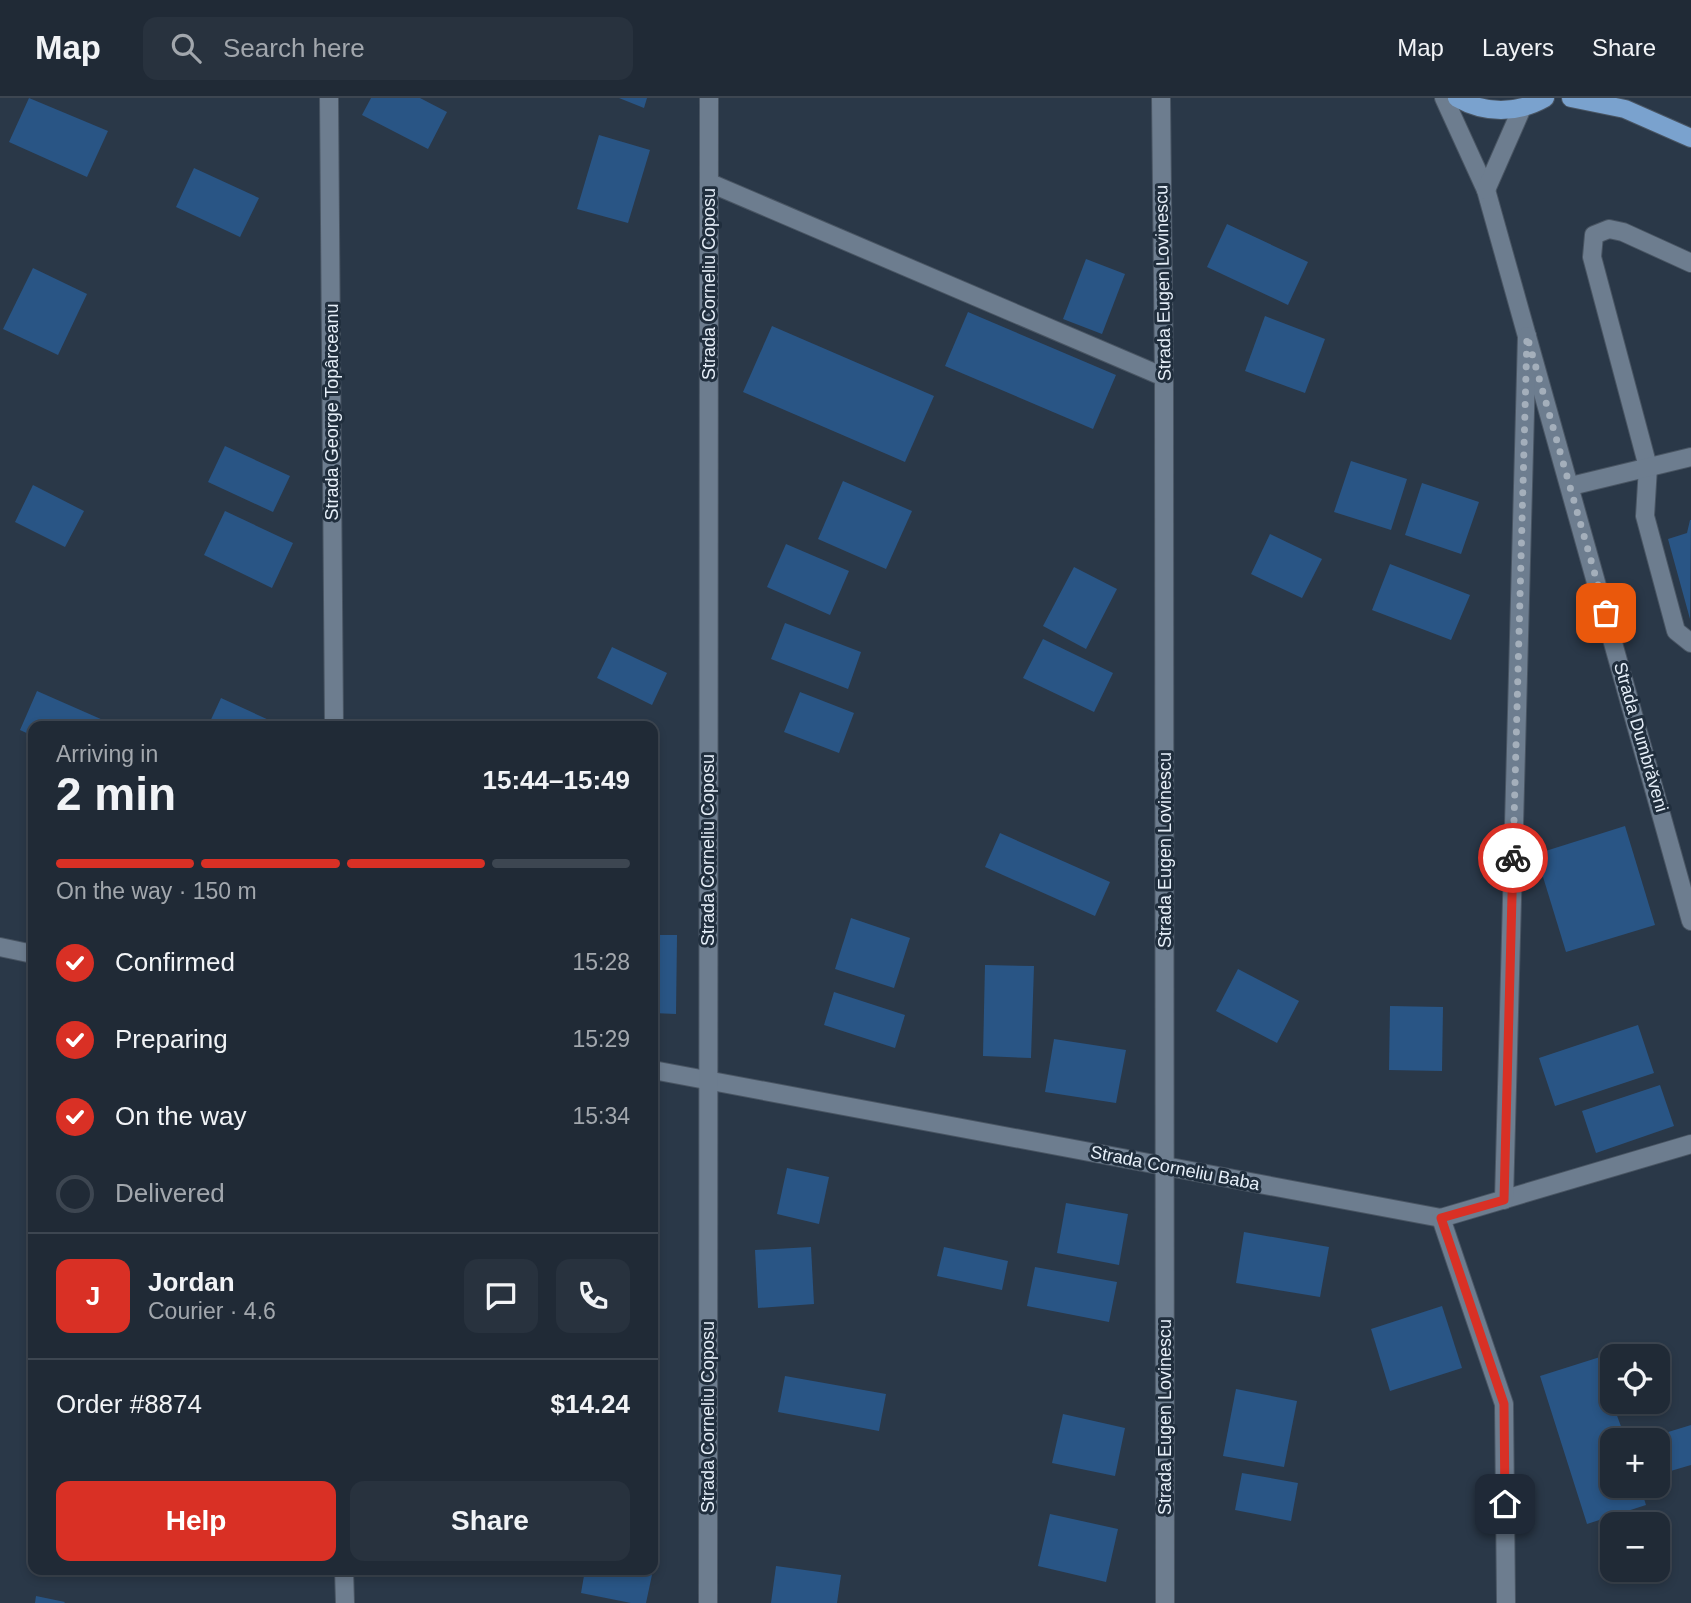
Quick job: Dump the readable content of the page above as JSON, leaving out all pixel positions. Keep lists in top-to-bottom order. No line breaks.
{"streets":{"street":["Strada Eugen Lovinescu","Strada Corneliu Coposu","Strada George Topârceanu","Strada Dumbrăveni","Strada Corneliu Baba"]},"crossings":[["Strada Eugen Lovinescu","Strada Corneliu Baba"],["Strada Corneliu Coposu","Strada Corneliu Baba"]],"page":{"header":"Map","search":"Search here","nav":["Map","Layers","Share"],"heading":["2 min","Arriving in","15:44–15:49"],"panel":["Jordan","Courier · 4.6","Order #8874","$14.24"],"bar":"On the way · 150 m","list":[["Confirmed","15:28"],["Preparing","15:29"],["On the way","15:34"],"Delivered"],"round":"J","map_buttons":["+","−"],"buttons":["Help","Share"]}}
